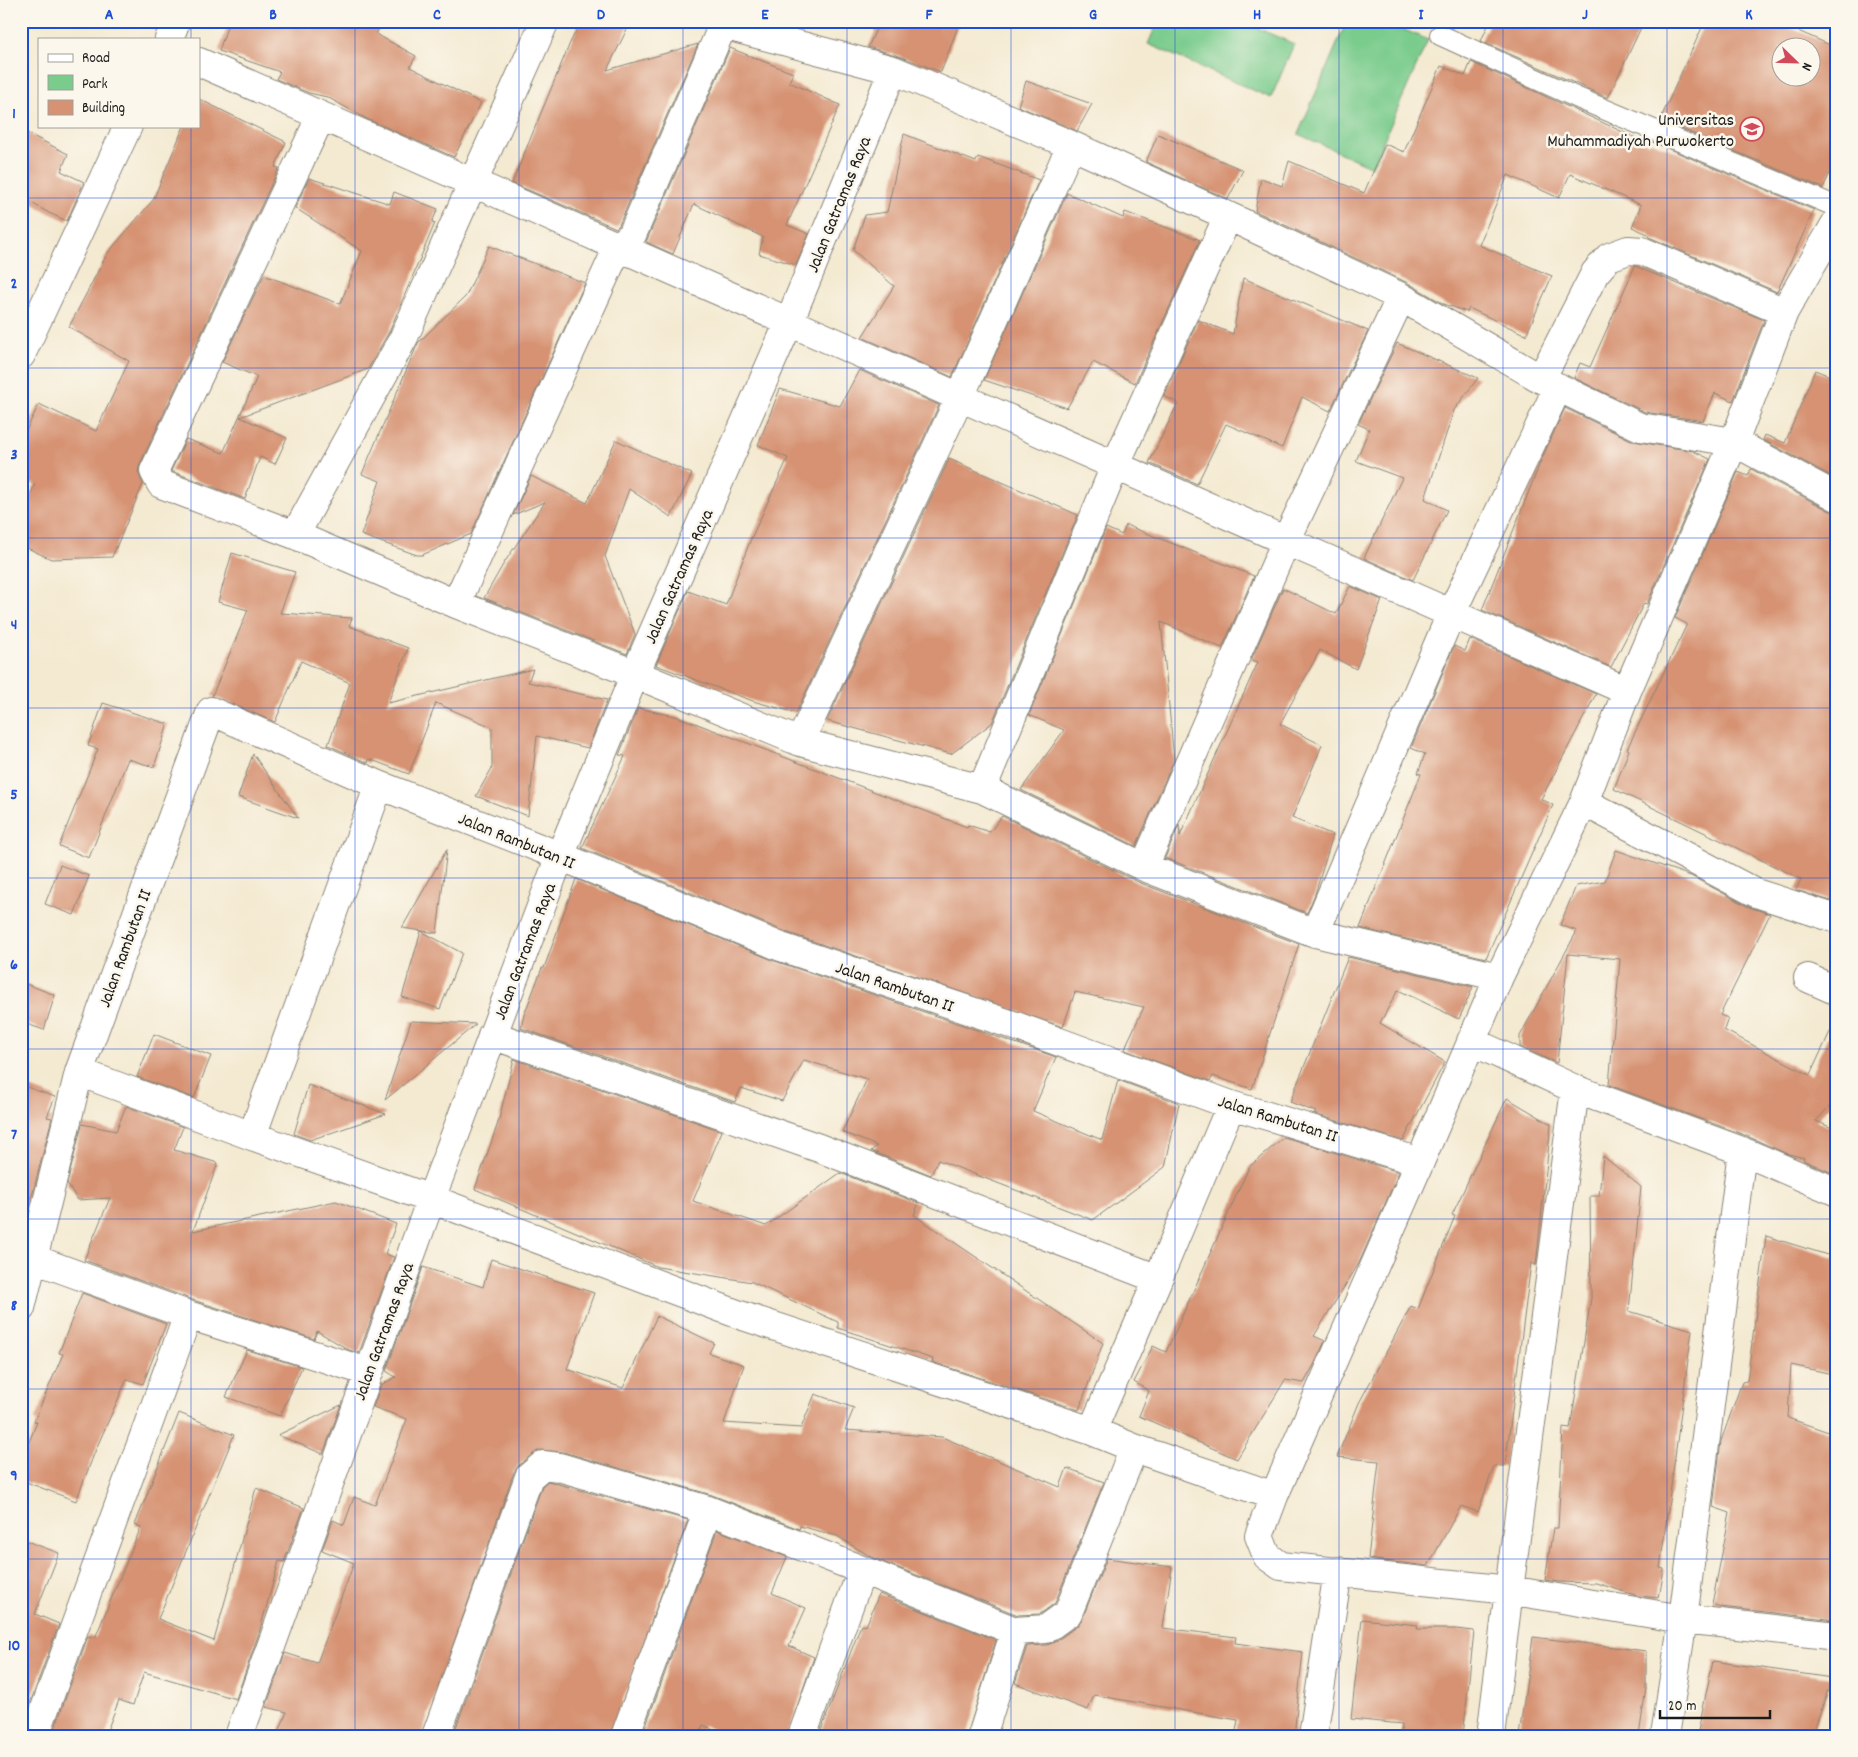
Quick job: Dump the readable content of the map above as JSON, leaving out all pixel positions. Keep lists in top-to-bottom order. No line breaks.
{"streets":{"street":["Jalan Gatramas Raya","Jalan Rambutan II"]},"crossings":[["Jalan Gatramas Raya","Jalan Rambutan II"]],"places":{"school or university":["Universitas Muhammadiyah Purwokerto"]},"legend":["Road","Park","Building"],"scale_bar":"20 m","north":"bottom right","grid":{"columns":["A","B","C","D","E","F","G","H","I","J","K"],"rows":["1","2","3","4","5","6","7","8","9","10"]}}
